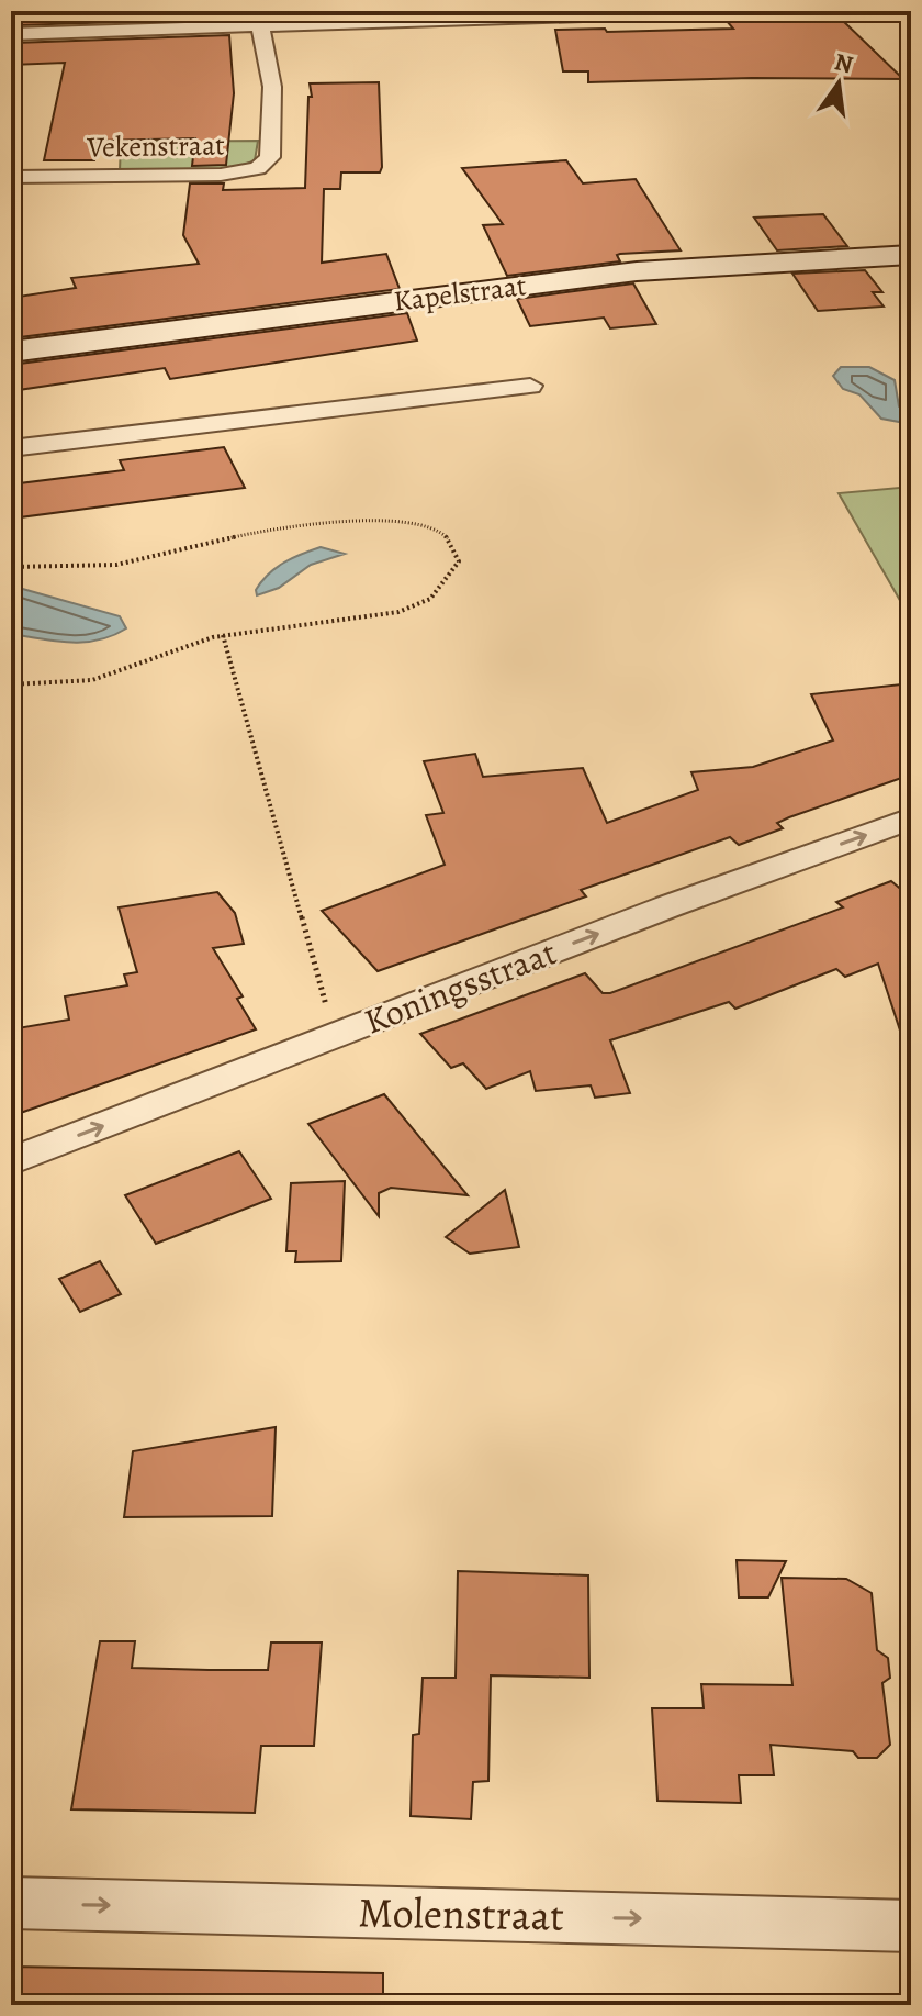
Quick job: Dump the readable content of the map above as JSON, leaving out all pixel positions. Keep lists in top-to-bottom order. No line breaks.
{"streets":{"main road":["Kapelstraat"],"street":["Vekenstraat","Koningsstraat","Molenstraat"]},"one_way":["Koningsstraat","Molenstraat"],"north":"top"}
